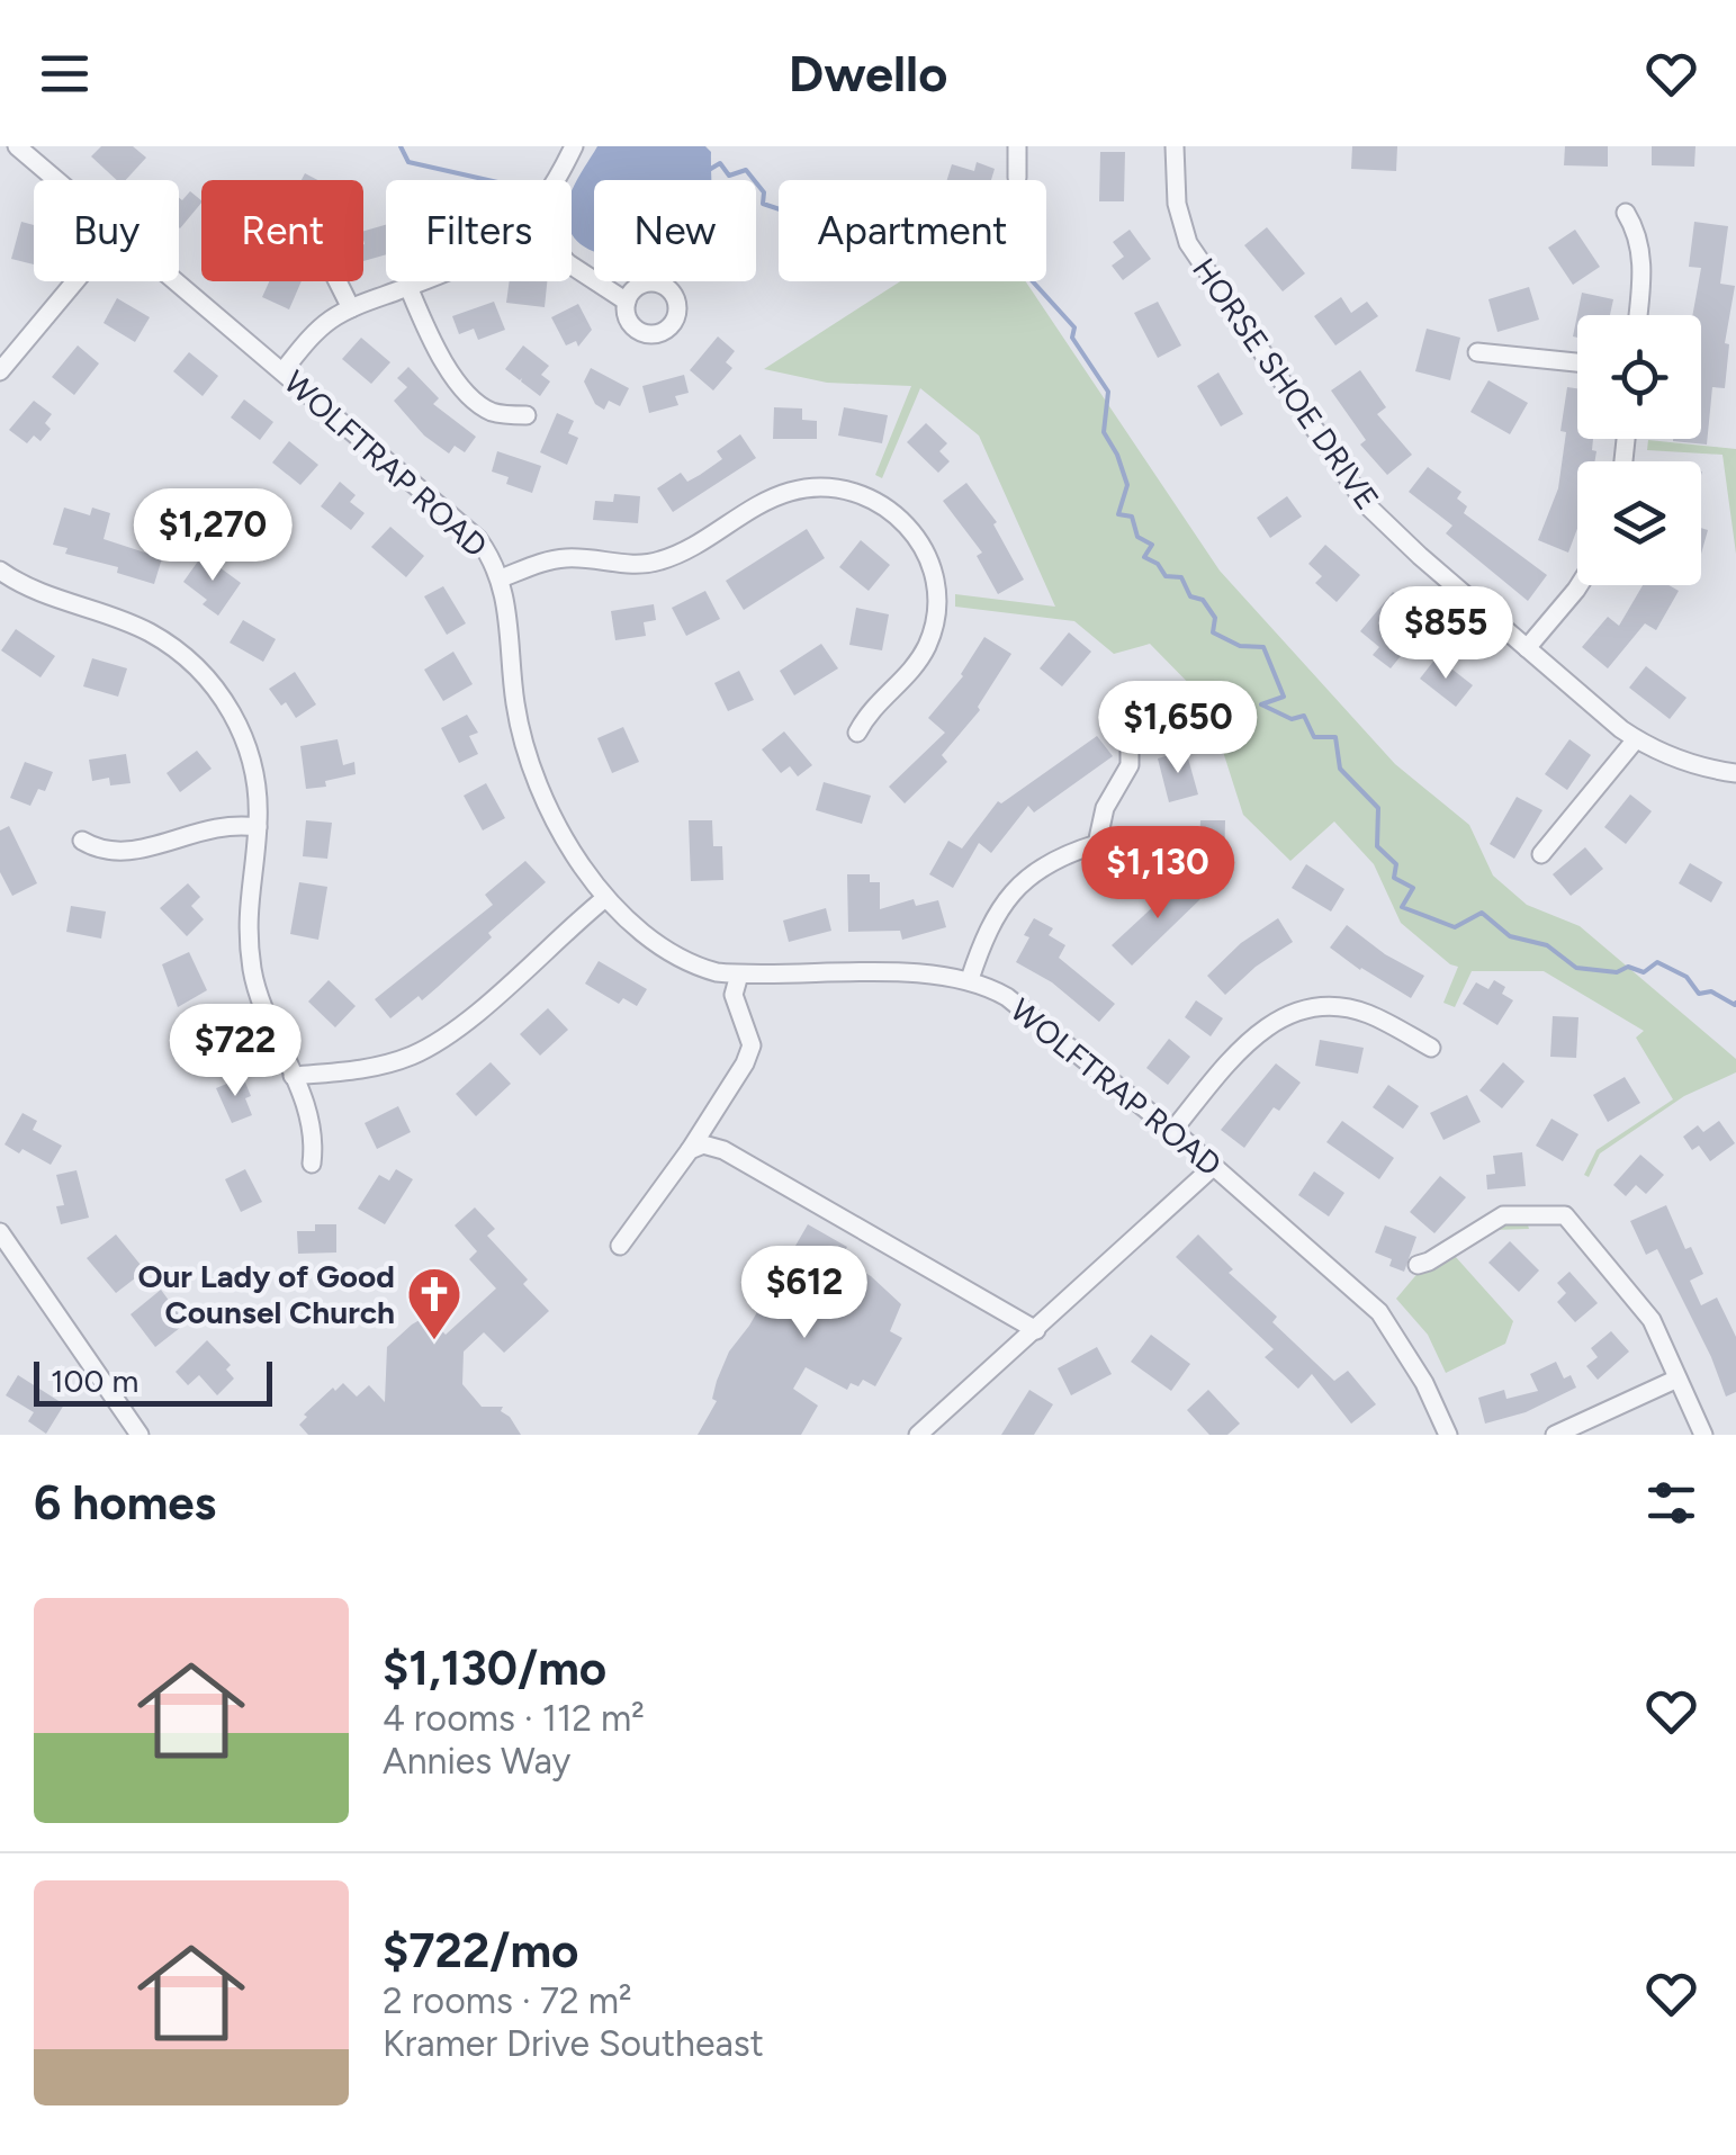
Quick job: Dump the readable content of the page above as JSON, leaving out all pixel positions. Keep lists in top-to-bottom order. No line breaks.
{"streets":{"street":["HORSE SHOE DRIVE","WOLFTRAP ROAD"]},"places":{"church":["Our Lady of Good Counsel Church"]},"scale_bar":"100 m","page":{"header":"Dwello","chip":["Buy","Rent","Filters","New","Apartment"],"price":["$1,270","$855","$1,650","$1,130","$722","$612"],"scale":"100 m","heading":"6 homes","list":[{"name":"$1,130/mo","note":"4 rooms · 112 m² · Annies Way"},{"name":"$722/mo","note":"2 rooms · 72 m² · Kramer Drive Southeast"}]}}
